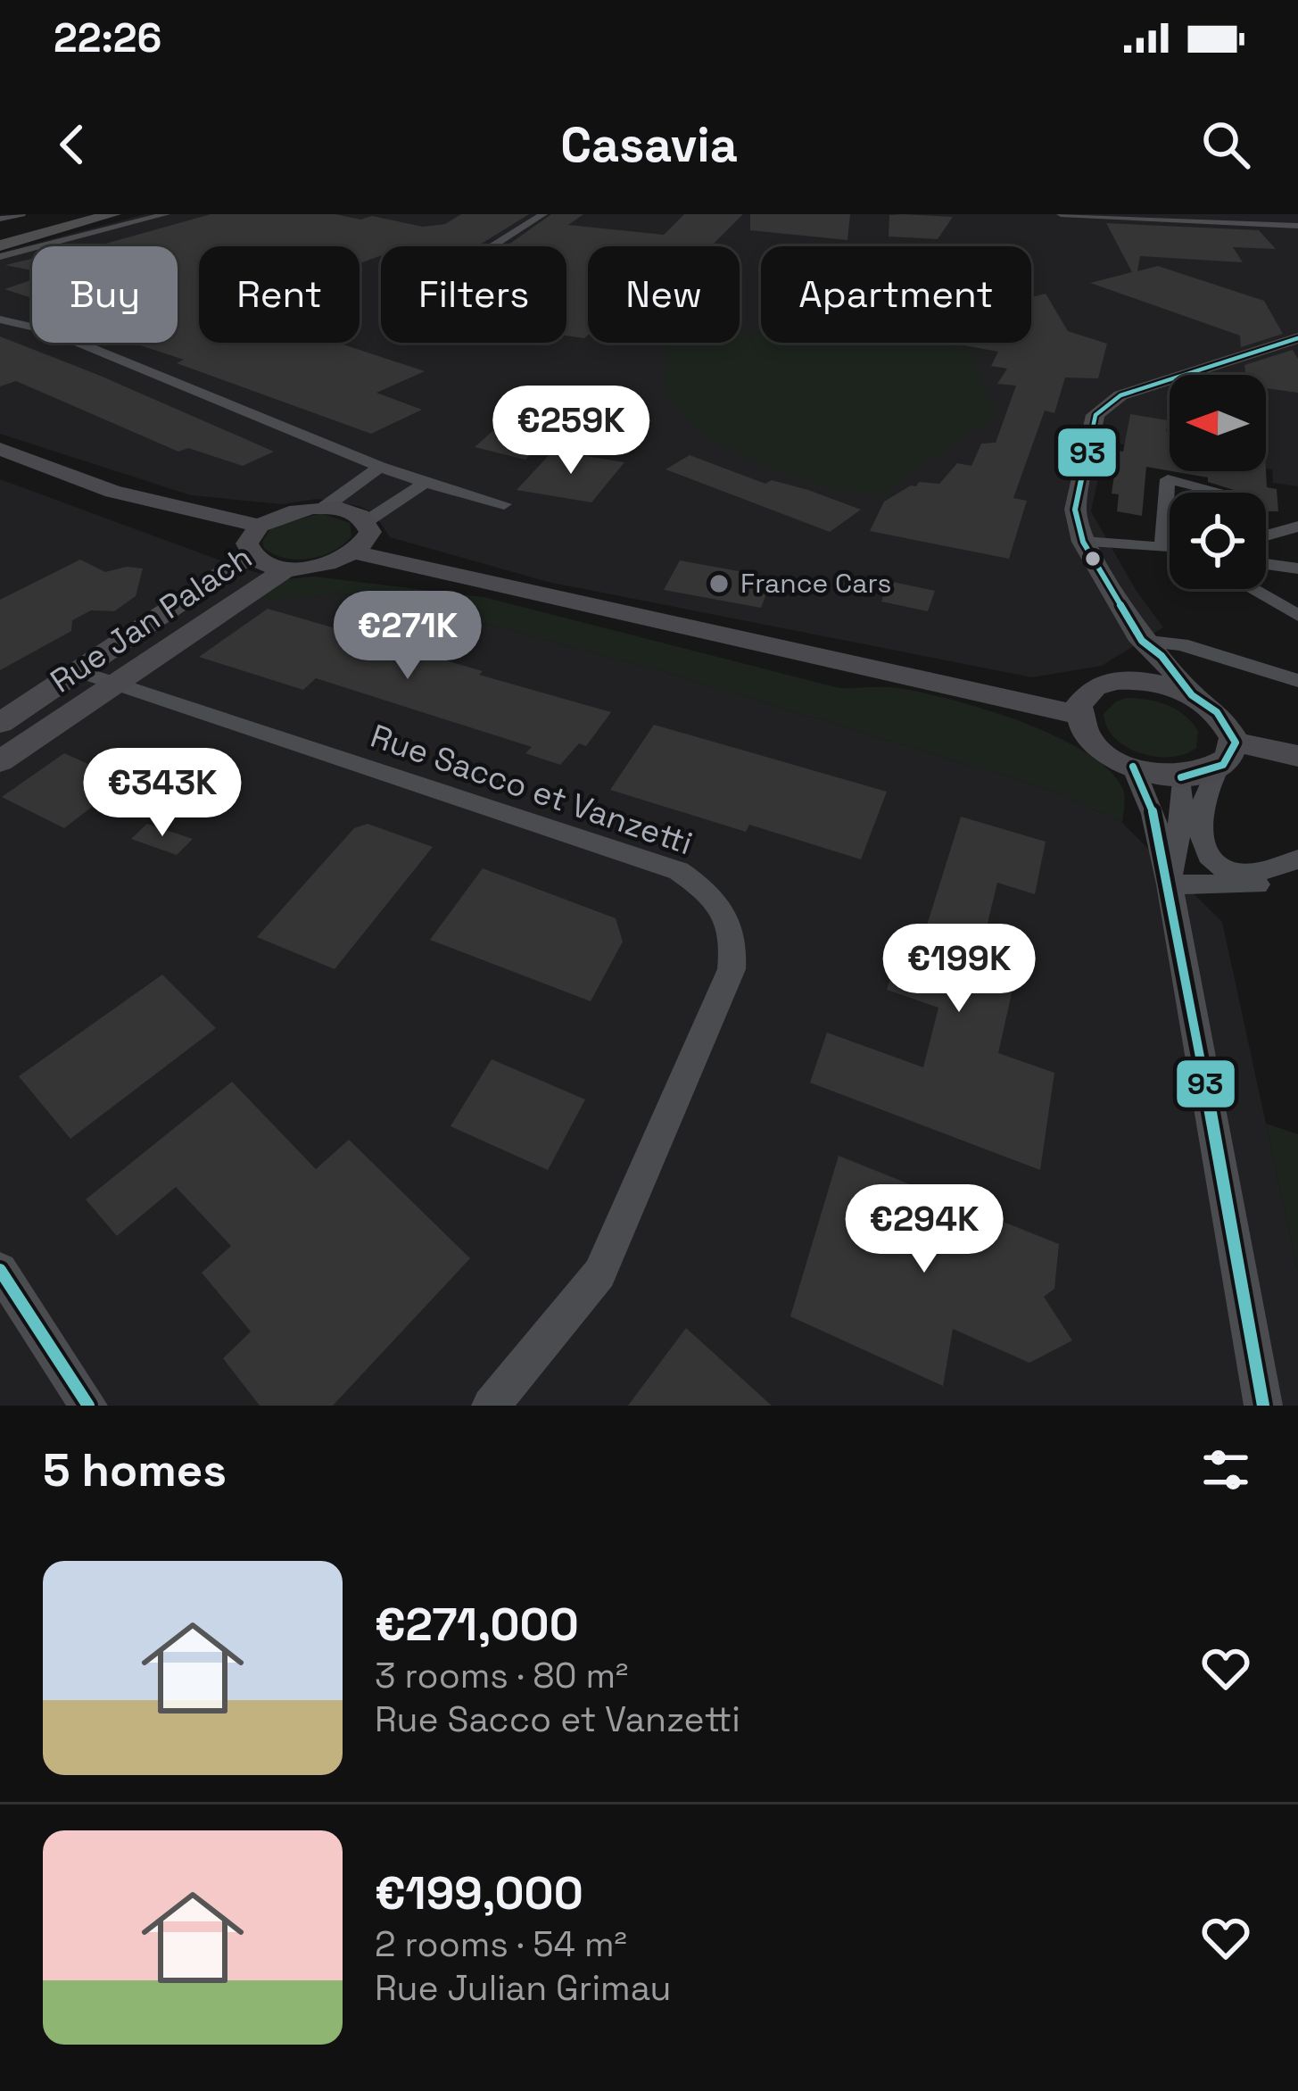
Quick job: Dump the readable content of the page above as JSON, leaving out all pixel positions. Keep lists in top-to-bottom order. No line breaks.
{"streets":{"main road":["Rue Jan Palach"],"street":["Rue Sacco et Vanzetti"]},"crossings":[["Rue Jan Palach","Rue Sacco et Vanzetti"]],"places":["France Cars"],"lines":["transit line 93"],"north":"left","page":{"status":"22:26","header":"Casavia","chip":["Buy","Rent","Filters","New","Apartment"],"price":["€259K","€271K","€343K","€199K","€294K"],"heading":"5 homes","list":[{"name":"€271,000","note":"3 rooms · 80 m² · Rue Sacco et Vanzetti"},{"name":"€199,000","note":"2 rooms · 54 m² · Rue Julian Grimau"}]}}
